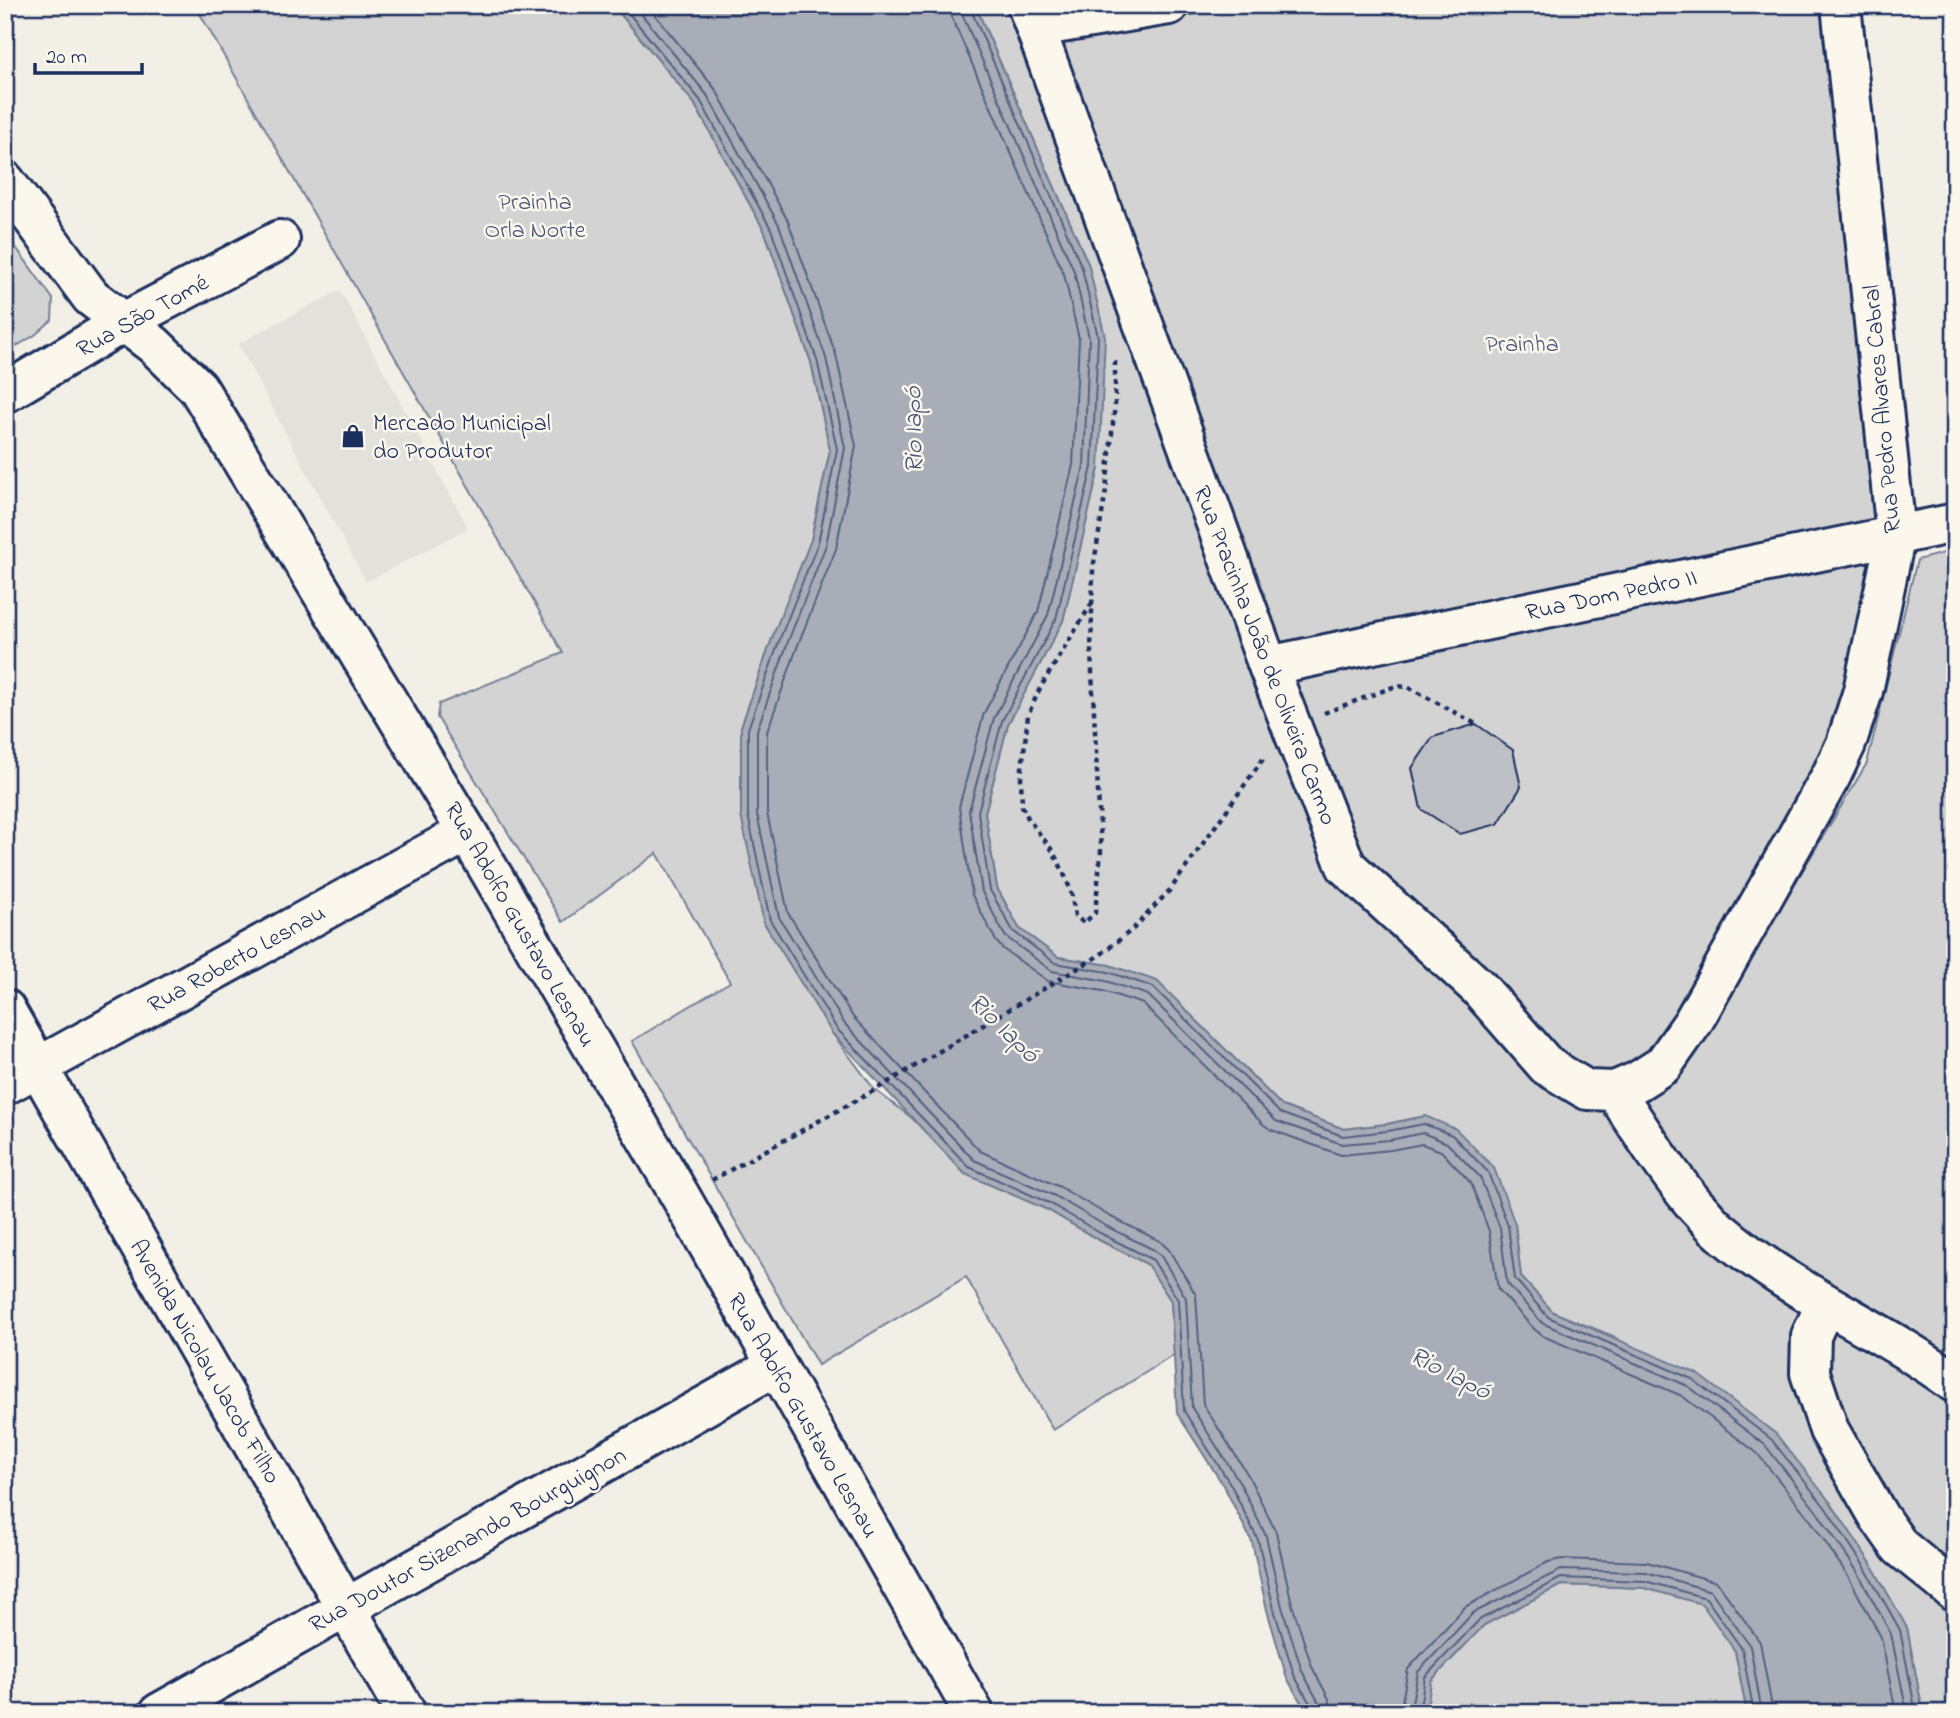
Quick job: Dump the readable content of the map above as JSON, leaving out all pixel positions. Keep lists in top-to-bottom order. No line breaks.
{"streets":{"street":["Rua São Tomé","Rua Pedro Alvares Cabral","Rua Dom Pedro II","Rua Pracinha João de Oliveira Carmo","Rua Adolfo Gustavo Lesnau","Rua Roberto Lesnau","Avenida Nicolau Jacob Filho","Rua Doutor Sizenando Bourguignon"]},"crossings":[["Rua São Tomé","Rua Adolfo Gustavo Lesnau"],["Rua Pedro Alvares Cabral","Rua Dom Pedro II"],["Rua Pedro Alvares Cabral","Rua Pracinha João de Oliveira Carmo"],["Rua Dom Pedro II","Rua Pracinha João de Oliveira Carmo"],["Rua Adolfo Gustavo Lesnau","Rua Roberto Lesnau"],["Rua Adolfo Gustavo Lesnau","Rua Doutor Sizenando Bourguignon"],["Rua Roberto Lesnau","Avenida Nicolau Jacob Filho"],["Avenida Nicolau Jacob Filho","Rua Doutor Sizenando Bourguignon"]],"water":["Rio Iapó"],"parks":["Prainha Orla Norte","Prainha"],"places":{"shop":["Mercado Municipal do Produtor"]},"scale_bar":"20 m"}
